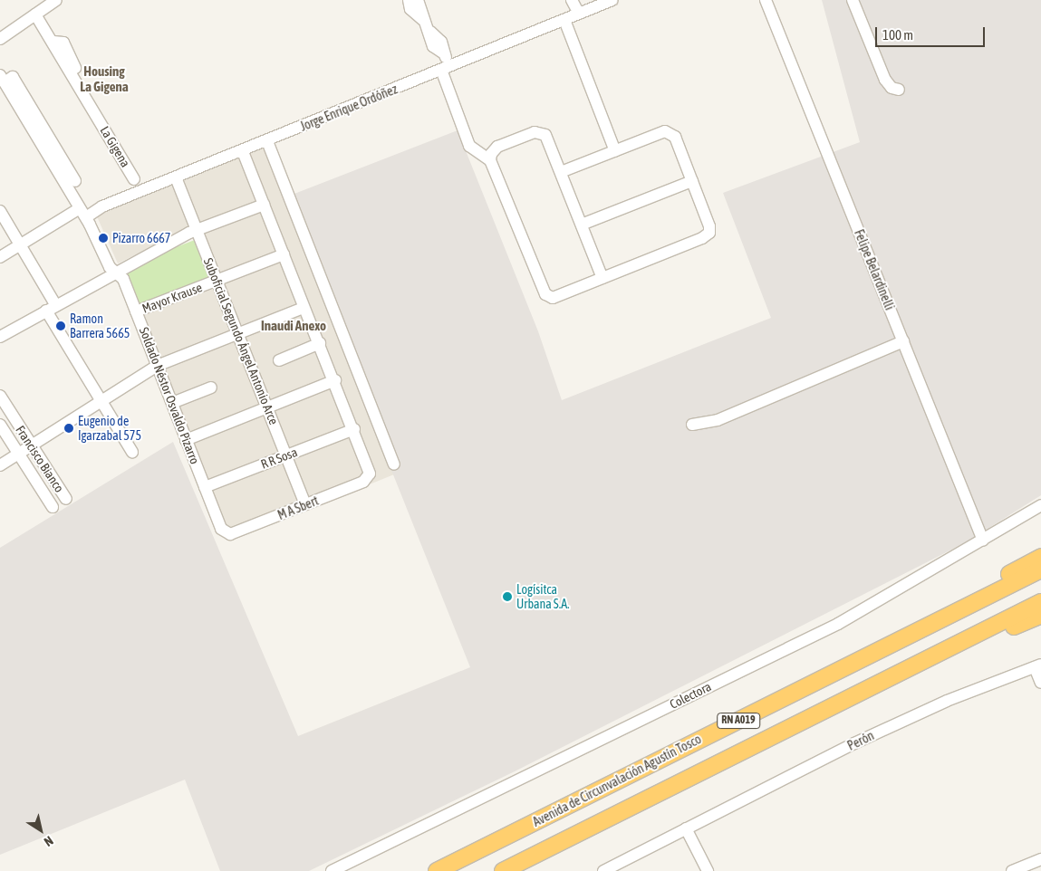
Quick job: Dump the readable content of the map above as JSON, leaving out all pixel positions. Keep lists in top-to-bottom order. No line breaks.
{"streets":{"highway":["RN A019","Avenida de Circunvalación Agustín Tosco"],"street":["Jorge Enrique Ordóñez","La Gigena","Felipe Belardinelli","Mayor Krause","Suboficial Segundo Ángel Antonio Arce","Soldado Néstor Osvaldo Pizarro","R R Sosa","Francisco Bianco","M A Sbert","Colectora","Perón"]},"crossings":[["Jorge Enrique Ordóñez","Suboficial Segundo Ángel Antonio Arce"],["Jorge Enrique Ordóñez","Soldado Néstor Osvaldo Pizarro"],["Felipe Belardinelli","Colectora"],["Mayor Krause","Suboficial Segundo Ángel Antonio Arce"],["Mayor Krause","Soldado Néstor Osvaldo Pizarro"],["Suboficial Segundo Ángel Antonio Arce","R R Sosa"],["Suboficial Segundo Ángel Antonio Arce","M A Sbert"],["Soldado Néstor Osvaldo Pizarro","R R Sosa"],["Soldado Néstor Osvaldo Pizarro","M A Sbert"],["R R Sosa","M A Sbert"]],"districts":["Housing La Gigena","Inaudi Anexo"],"places":["Pizarro 6667","Ramon Barrera 5665","Eugenio de Igarzabal 575","Logísitca Urbana S.A."],"scale_bar":"100 m","north":"bottom right"}
